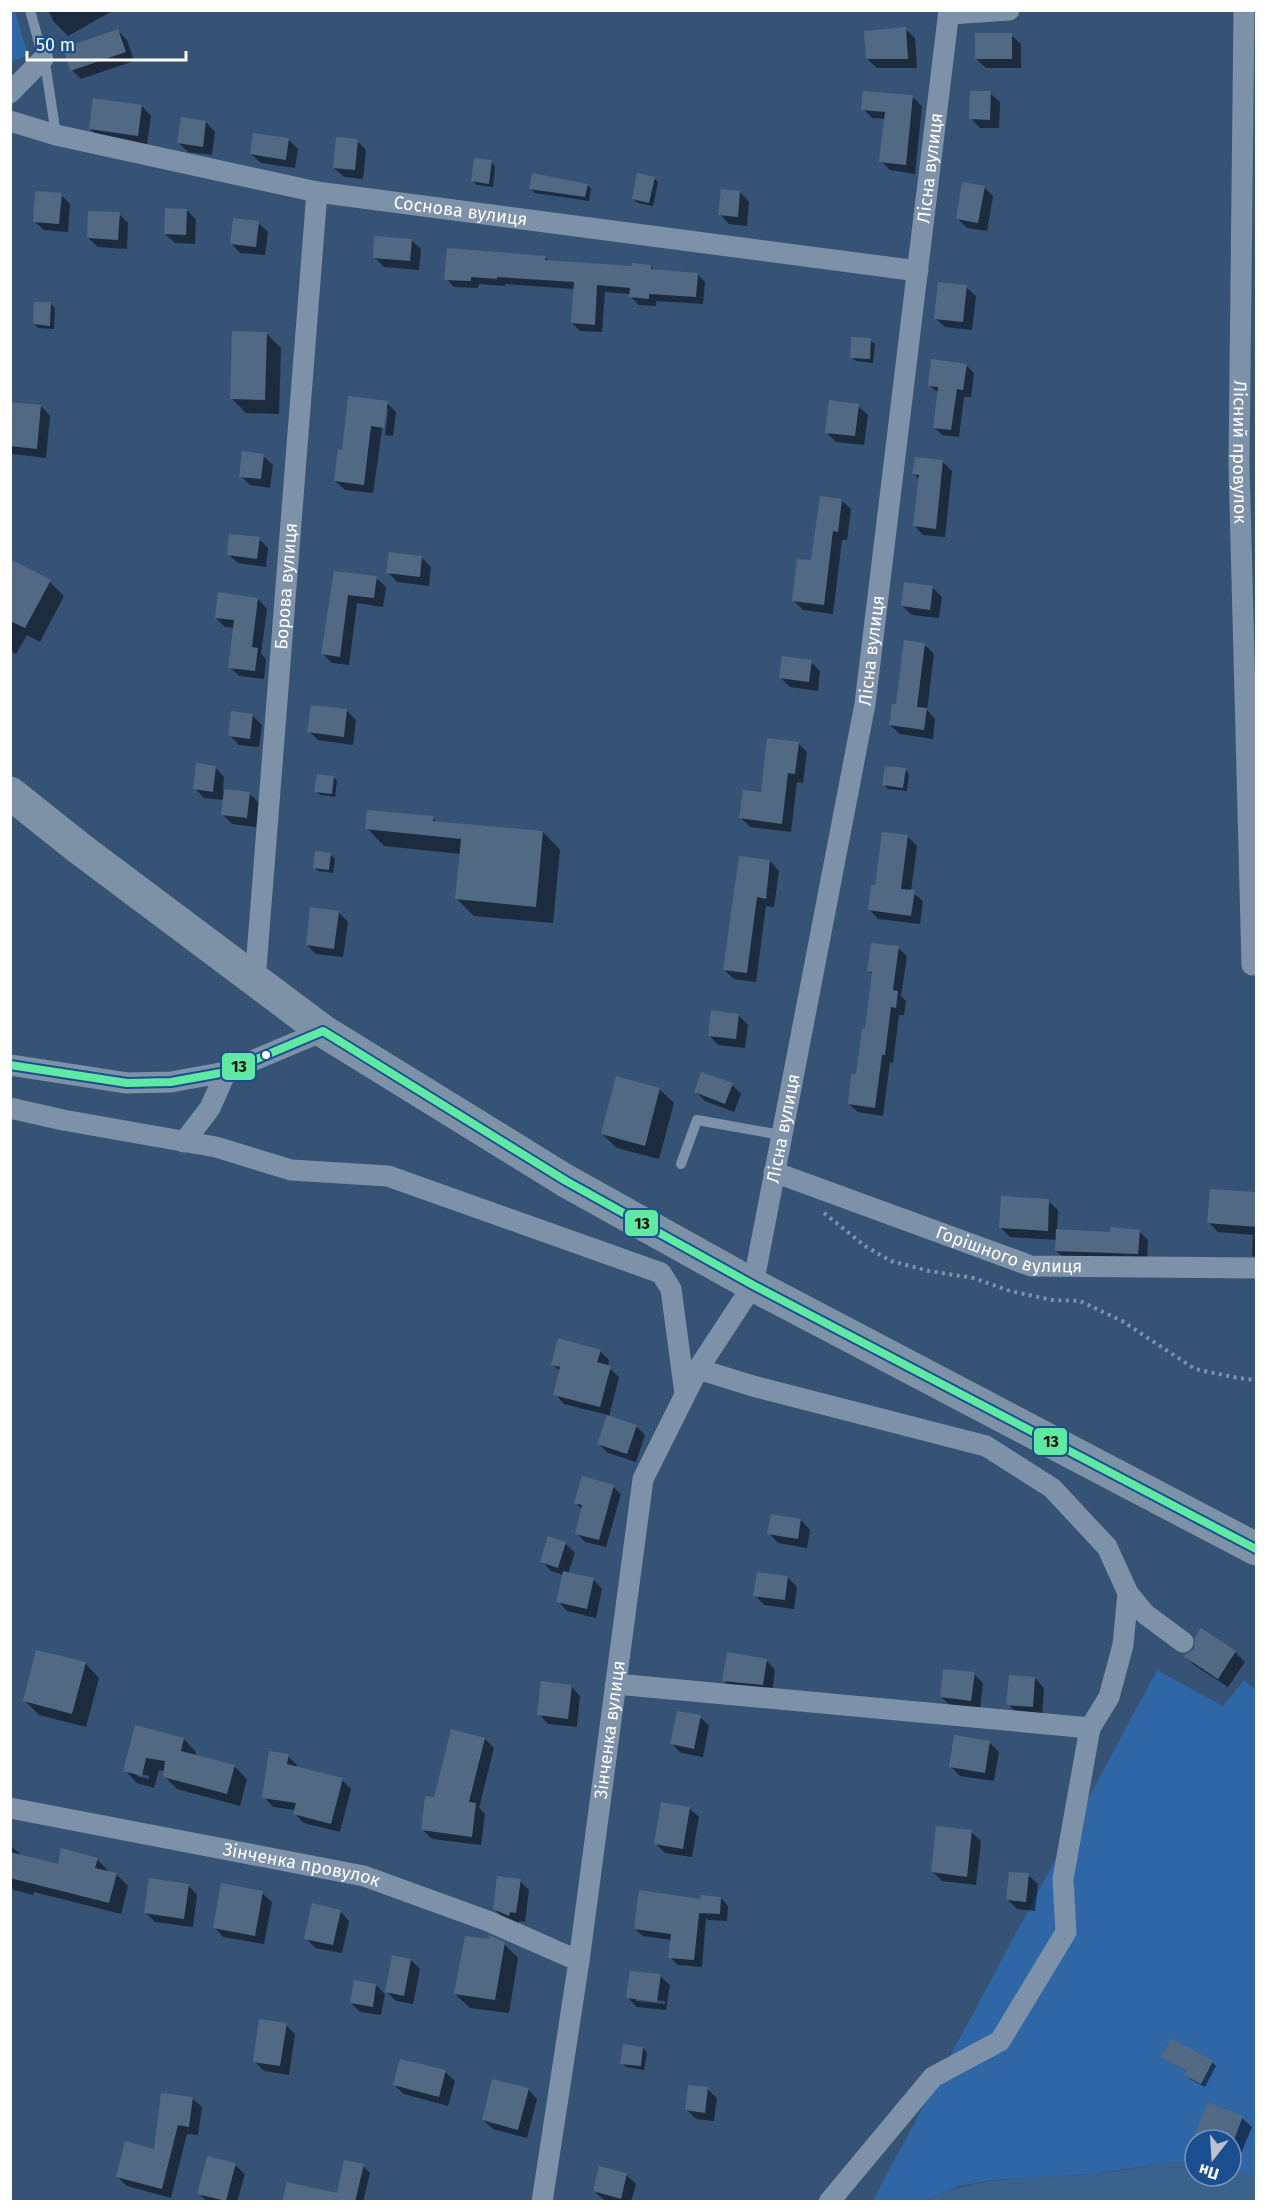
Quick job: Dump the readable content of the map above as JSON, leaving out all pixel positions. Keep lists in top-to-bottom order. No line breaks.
{"streets":{"street":["Лісна вулиця","Соснова вулиця","Лісний провулок","Борова вулиця","Горішного вулиця","Зінченка вулиця","Зінченка провулок"]},"crossings":[["Лісна вулиця","Соснова вулиця"],["Лісна вулиця","Горішного вулиця"],["Лісна вулиця","Зінченка вулиця"],["Соснова вулиця","Борова вулиця"],["Зінченка вулиця","Зінченка провулок"]],"lines":["transit line 13"],"scale_bar":"50 m","north":"bottom"}
